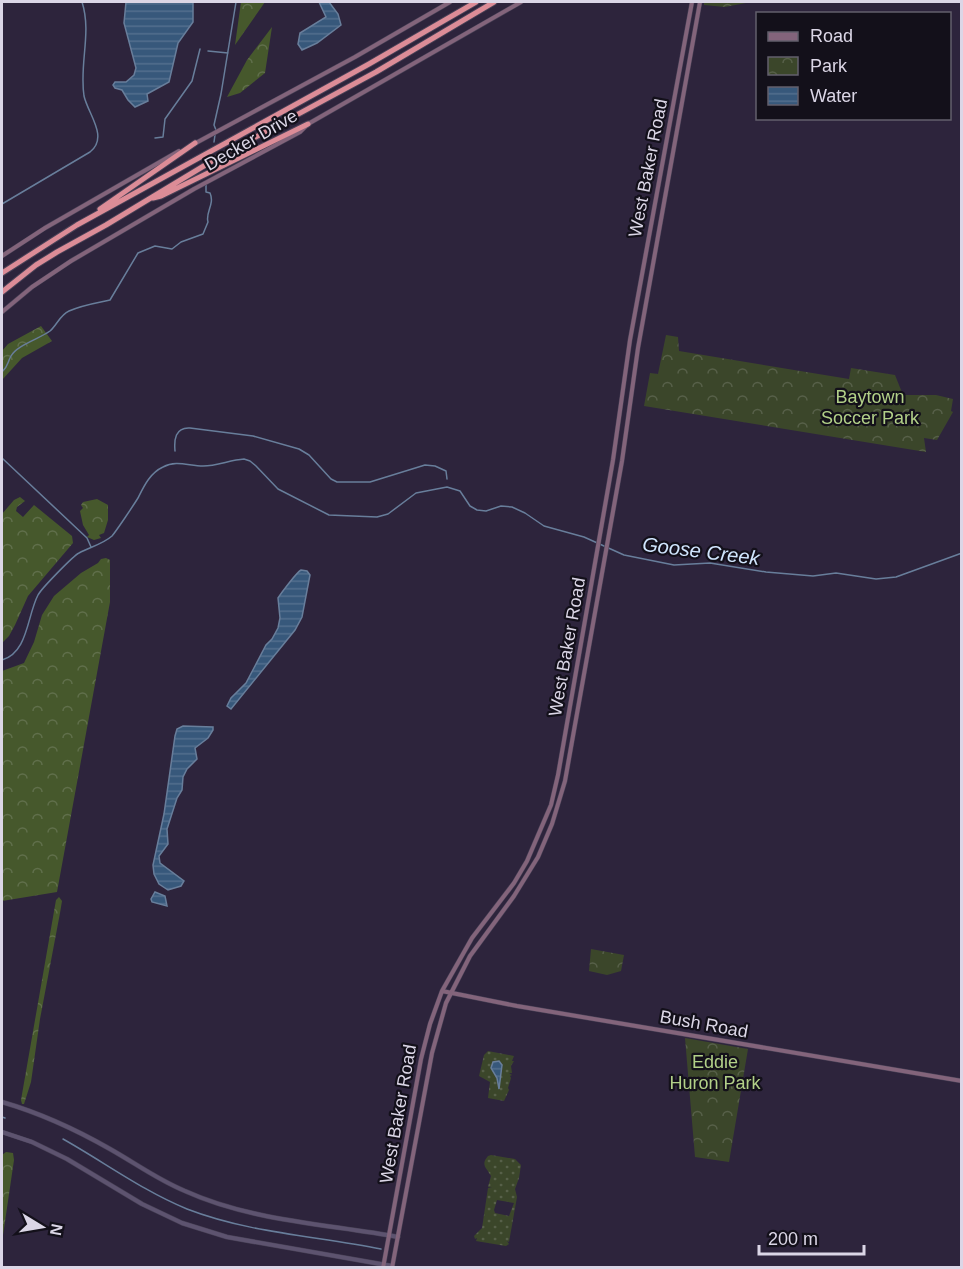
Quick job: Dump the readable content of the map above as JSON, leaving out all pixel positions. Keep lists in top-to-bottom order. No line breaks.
{"streets":{"highway":["Decker Drive"],"main road":["West Baker Road","Bush Road"]},"crossings":[["West Baker Road","Bush Road"]],"water":["Goose Creek"],"parks":["Baytown Soccer Park","Eddie Huron Park"],"legend":["Road","Park","Water"],"scale_bar":"200 m","north":"right"}
